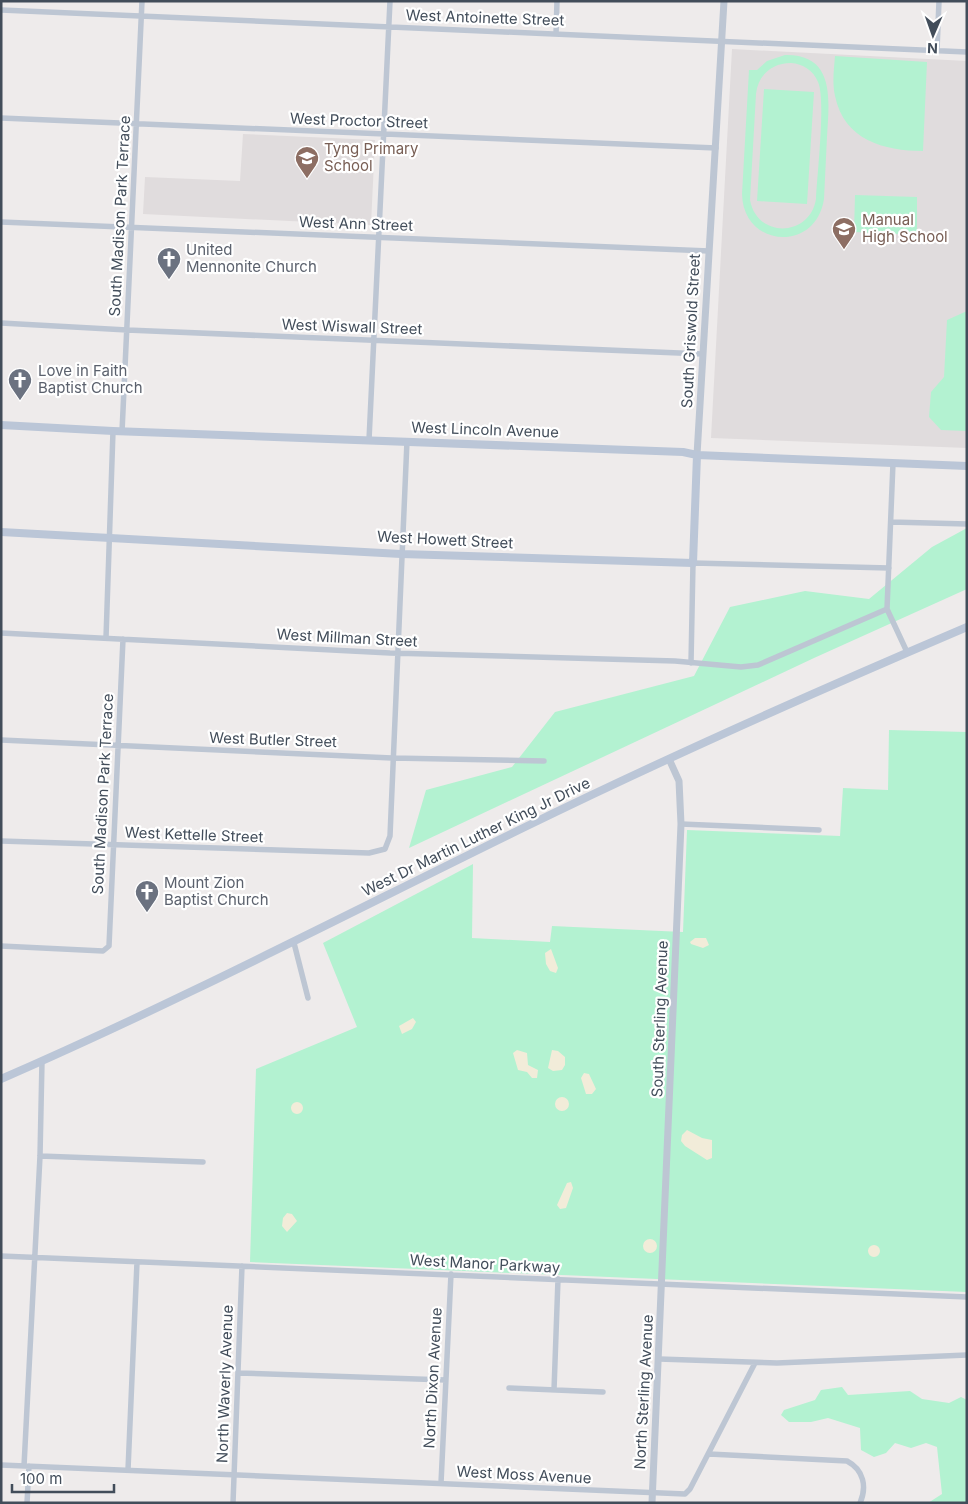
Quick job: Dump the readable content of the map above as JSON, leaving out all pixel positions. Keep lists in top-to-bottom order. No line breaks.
{"streets":{"main road":["South Griswold Street","West Lincoln Avenue","West Howett Street","West Dr Martin Luther King Jr Drive"],"street":["West Antoinette Street","West Proctor Street","South Madison Park Terrace","West Ann Street","West Wiswall Street","West Millman Street","West Butler Street","West Kettelle Street","South Sterling Avenue","West Manor Parkway","North Dixon Avenue","North Waverly Avenue","North Sterling Avenue","West Moss Avenue"]},"crossings":[["West Antoinette Street","South Madison Park Terrace"],["West Antoinette Street","South Griswold Street"],["West Proctor Street","South Madison Park Terrace"],["West Proctor Street","South Griswold Street"],["South Madison Park Terrace","West Ann Street"],["South Madison Park Terrace","West Wiswall Street"],["South Madison Park Terrace","West Lincoln Avenue"],["South Madison Park Terrace","West Millman Street"],["South Madison Park Terrace","West Butler Street"],["South Madison Park Terrace","West Kettelle Street"],["West Ann Street","South Griswold Street"],["West Wiswall Street","South Griswold Street"],["South Griswold Street","West Lincoln Avenue"],["South Griswold Street","West Howett Street"],["South Griswold Street","West Millman Street"],["West Butler Street","West Kettelle Street"],["West Dr Martin Luther King Jr Drive","South Sterling Avenue"],["South Sterling Avenue","West Manor Parkway"],["South Sterling Avenue","North Sterling Avenue"],["West Manor Parkway","North Dixon Avenue"],["West Manor Parkway","North Waverly Avenue"],["West Manor Parkway","North Sterling Avenue"],["North Dixon Avenue","West Moss Avenue"],["North Waverly Avenue","West Moss Avenue"],["North Sterling Avenue","West Moss Avenue"]],"places":{"school or university":["Tyng Primary School","Manual High School"],"church":["United Mennonite Church","Love in Faith Baptist Church","Mount Zion Baptist Church"]},"scale_bar":"100 m","north":"bottom"}
